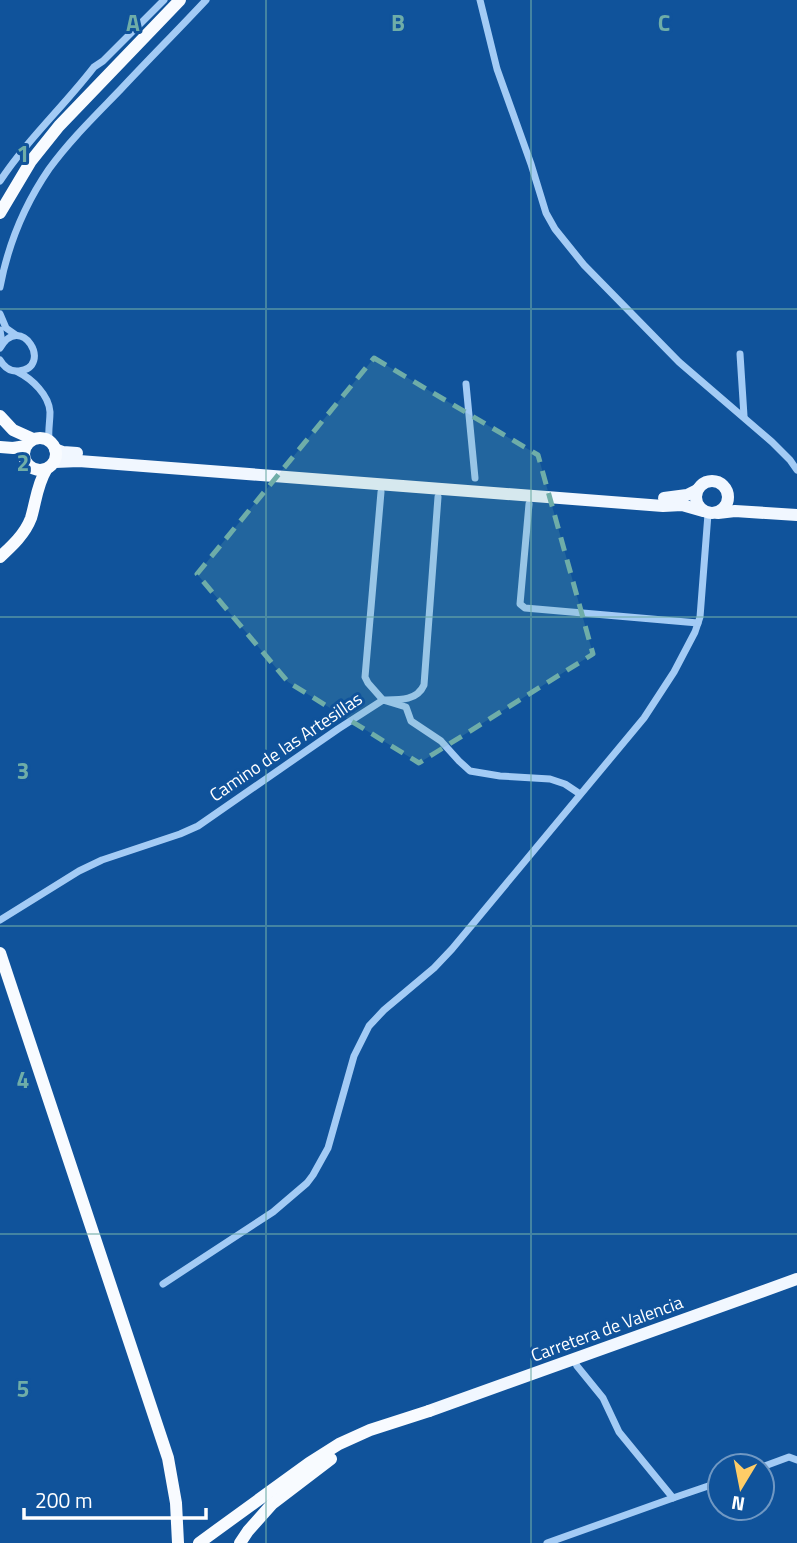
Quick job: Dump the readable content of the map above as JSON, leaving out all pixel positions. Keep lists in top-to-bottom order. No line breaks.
{"streets":{"main road":["Carretera de Valencia"],"street":["Camino de las Artesillas"]},"scale_bar":"200 m","north":"bottom","grid":{"columns":["A","B","C"],"rows":["1","2","3","4","5"]}}
